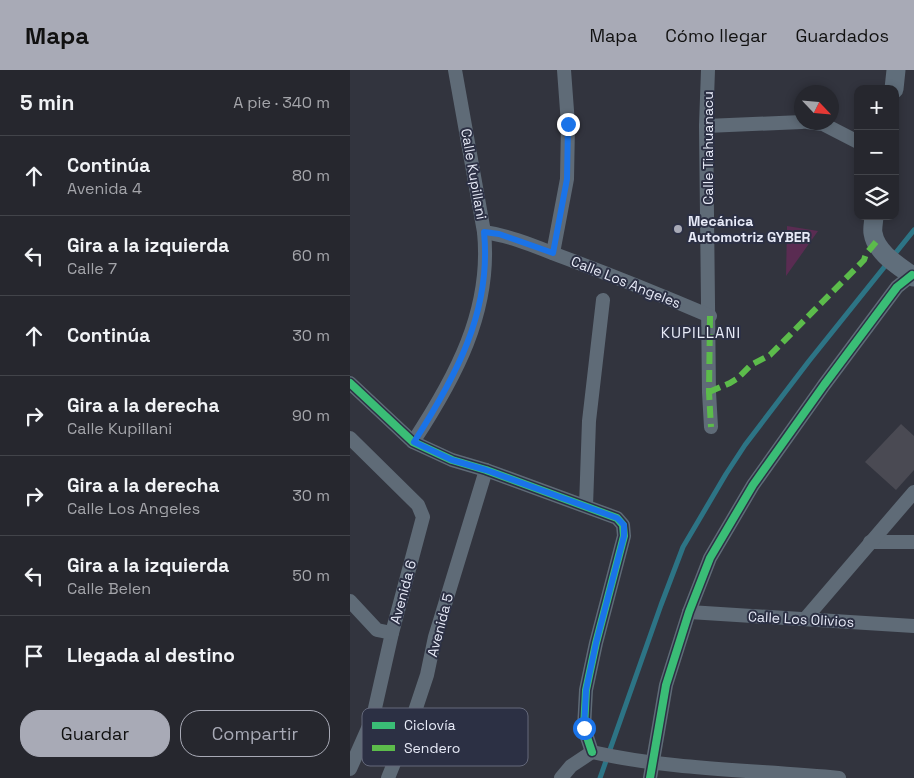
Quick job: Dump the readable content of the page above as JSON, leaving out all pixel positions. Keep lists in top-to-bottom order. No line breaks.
{"streets":{"street":["Calle Tiahuanacu","Calle Kupillani","Calle Los Angeles","Avenida 6","Calle Los Olivios","Avenida 5"]},"crossings":[["Calle Tiahuanacu","Calle Los Angeles"],["Calle Kupillani","Calle Los Angeles"]],"districts":["KUPILLANI"],"places":["Mecánica Automotriz GYBER"],"legend":["Ciclovía","Sendero"],"north":"bottom right","page":{"header":"Mapa","nav":["Mapa","Cómo llegar","Guardados"],"heading":["5 min","A pie · 340 m"],"map_buttons":["+","−"],"list":[["Continúa","Avenida 4","80 m"],["Gira a la izquierda","Calle 7","60 m"],["Continúa","30 m"],["Gira a la derecha","Calle Kupillani","90 m"],["Gira a la derecha","Calle Los Angeles","30 m"],["Gira a la izquierda","Calle Belen","50 m"],"Llegada al destino"],"buttons":["Guardar","Compartir"]}}
